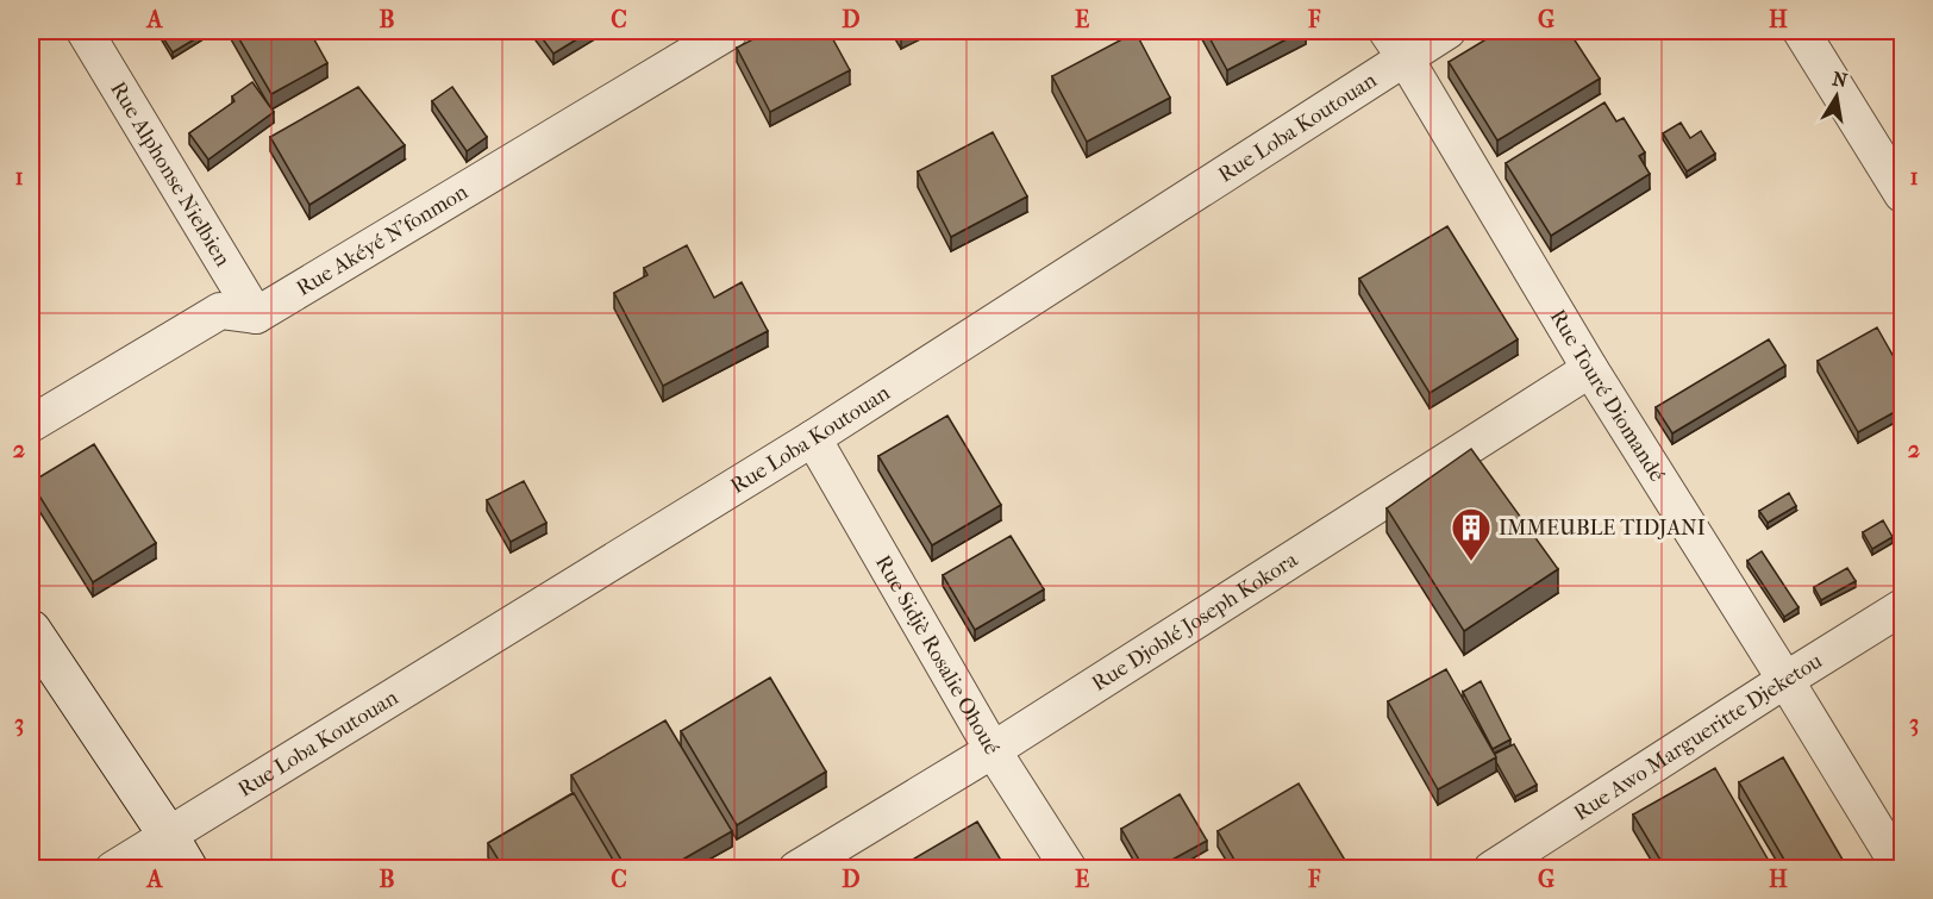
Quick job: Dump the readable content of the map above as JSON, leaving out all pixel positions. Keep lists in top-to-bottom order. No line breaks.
{"streets":{"street":["Rue Loba Koutouan","Rue Alphonse Nielbien","Rue Akéyé N'fonmon","Rue Touré Diomandé","Rue Djoblé Joseph Kokora","Rue Sidjè Rosalie Ohoué","Rue Awo Margueritte Djeketou"]},"crossings":[["Rue Loba Koutouan","Rue Touré Diomandé"],["Rue Loba Koutouan","Rue Sidjè Rosalie Ohoué"],["Rue Alphonse Nielbien","Rue Akéyé N'fonmon"],["Rue Touré Diomandé","Rue Djoblé Joseph Kokora"],["Rue Touré Diomandé","Rue Awo Margueritte Djeketou"],["Rue Djoblé Joseph Kokora","Rue Sidjè Rosalie Ohoué"]],"places":{"building":["IMMEUBLE TIDJANI"]},"north":"top","grid":{"columns":["A","B","C","D","E","F","G","H"],"rows":["1","2","3"]}}
